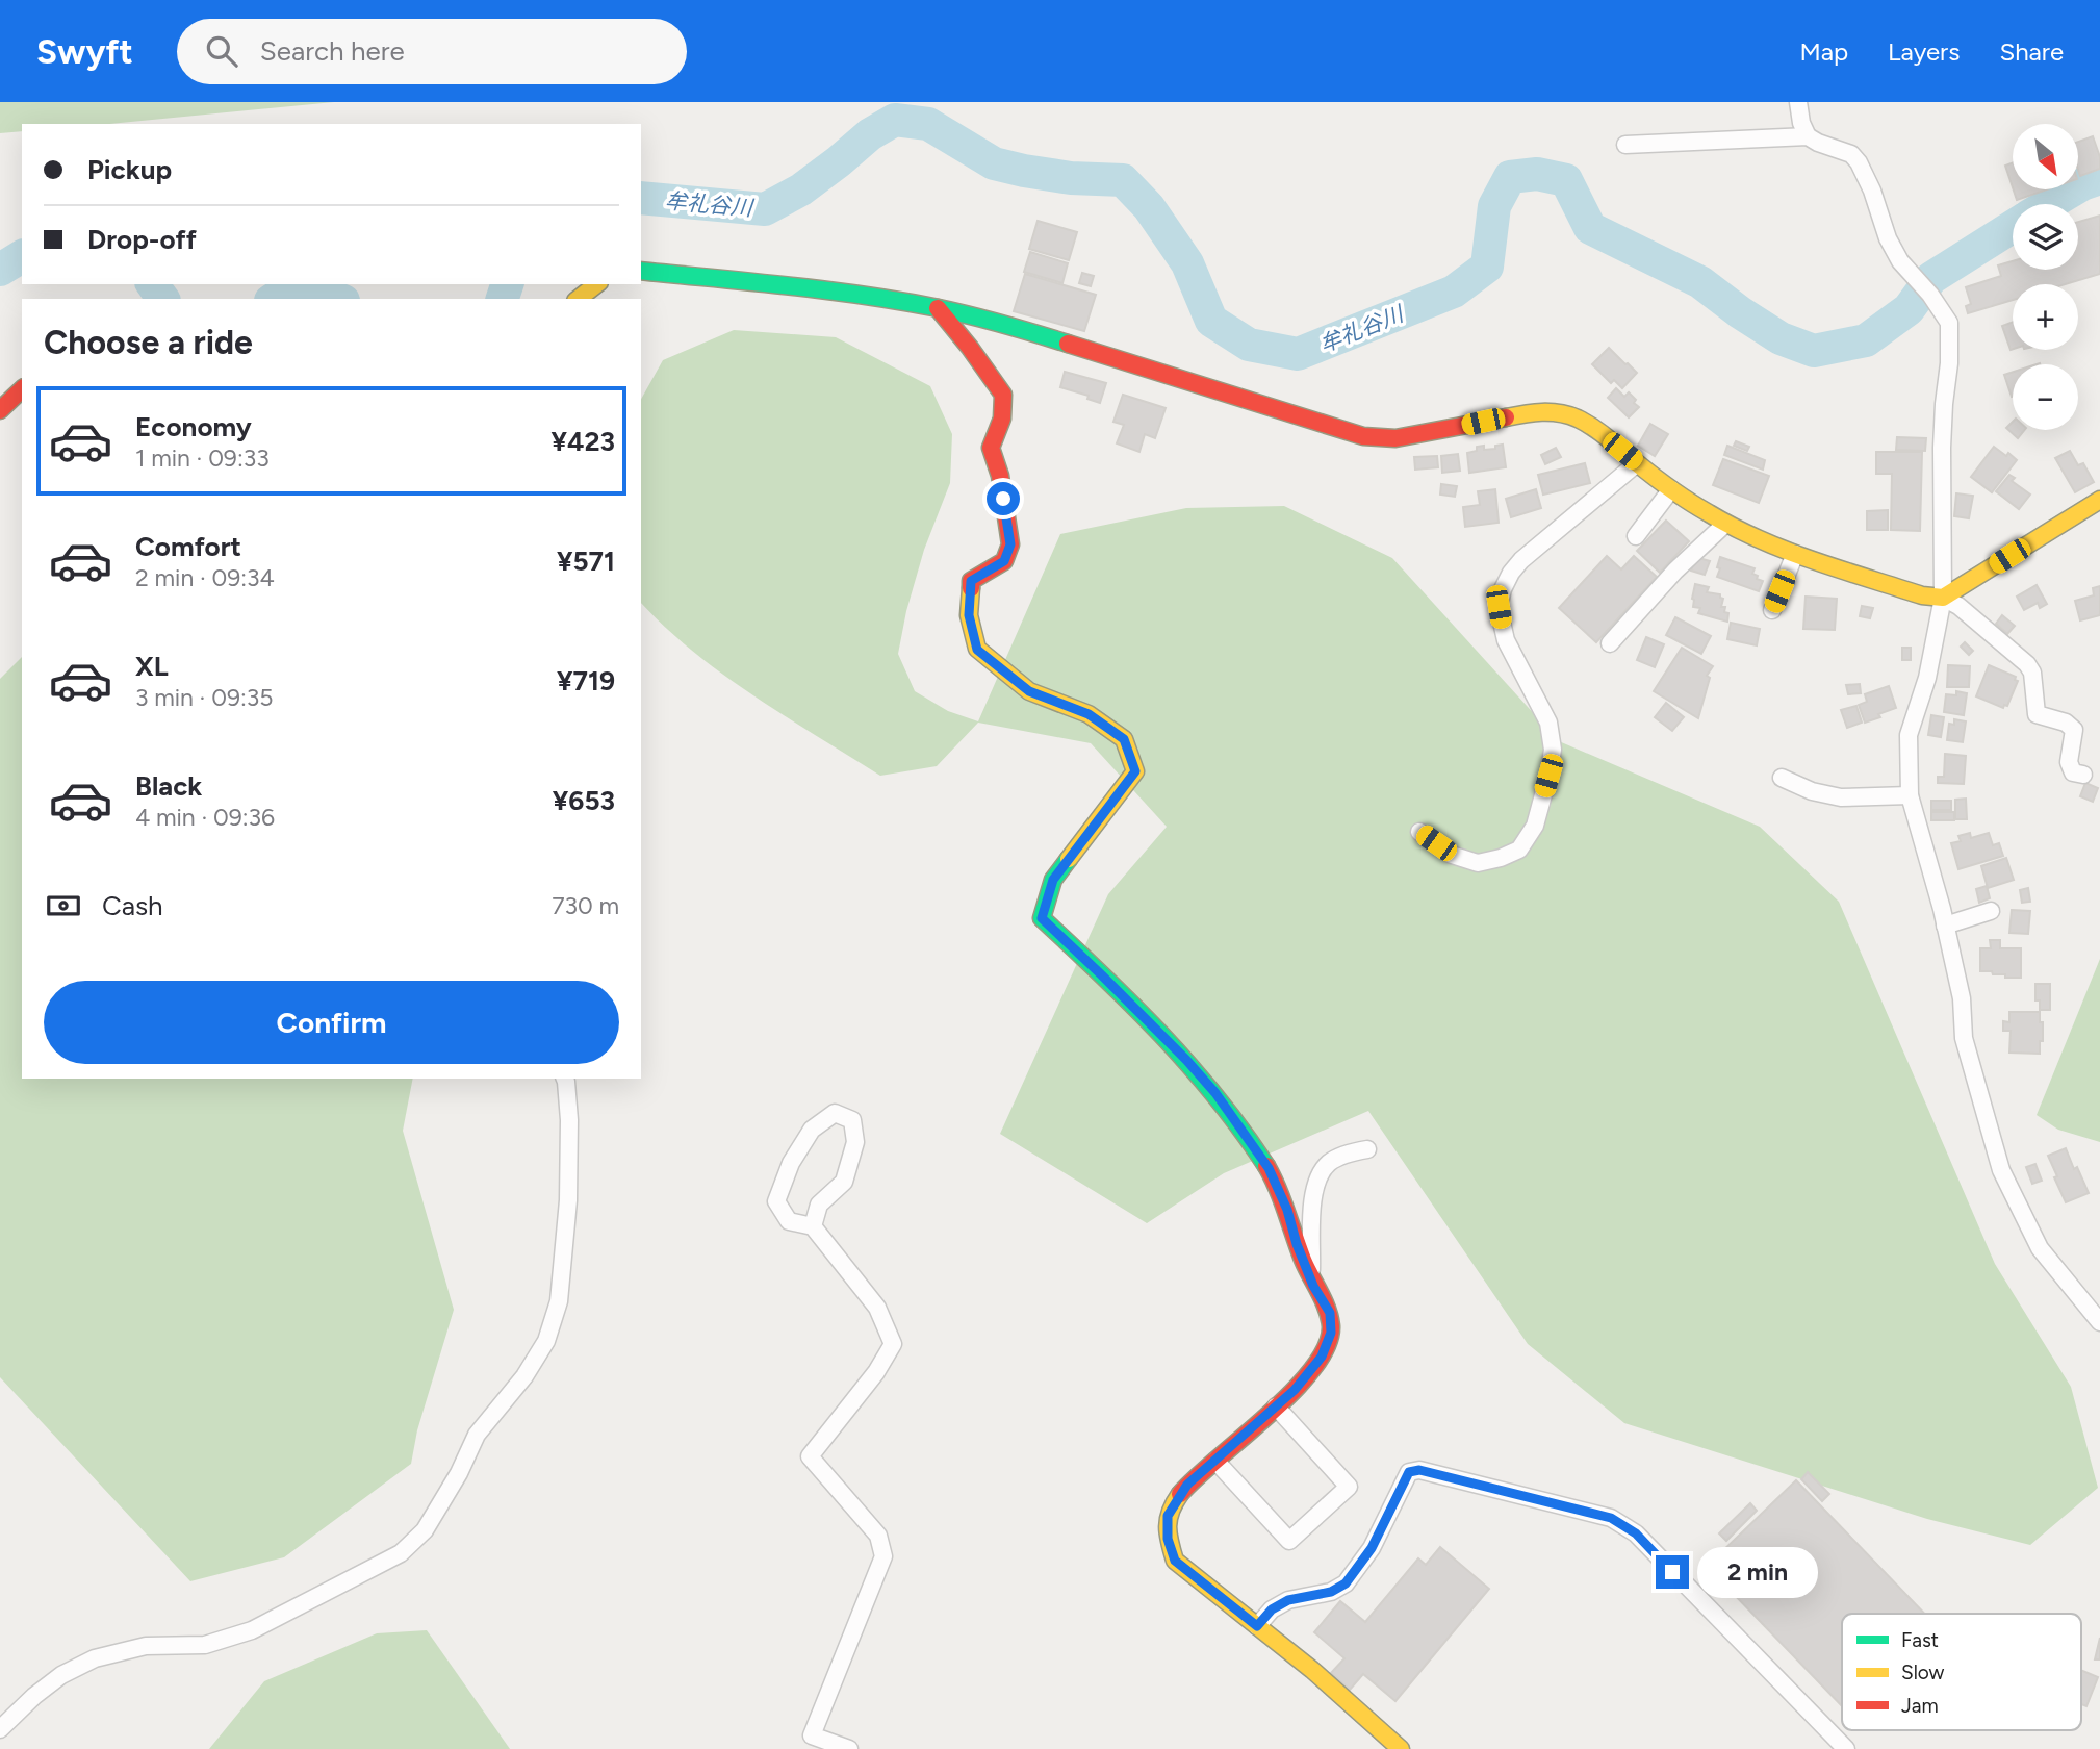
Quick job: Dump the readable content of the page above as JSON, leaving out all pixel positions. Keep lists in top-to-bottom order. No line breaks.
{"water":["牟礼谷川"],"legend":["Fast","Slow","Jam"],"north":"bottom right","page":{"header":"Swyft","search":"Search here","nav":["Map","Layers","Share"],"map_buttons":["+","−"],"banner":["Pickup","Drop-off"],"heading":"Choose a ride","list":[{"name":"Economy","note":"1 min · 09:33","value":"¥423"},{"name":"Comfort","note":"2 min · 09:34","value":"¥571"},{"name":"XL","note":"3 min · 09:35","value":"¥719"},{"name":"Black","note":"4 min · 09:36","value":"¥653"}],"pay":["Cash","730 m"],"buttons":"Confirm","bubble":"2 min"}}
